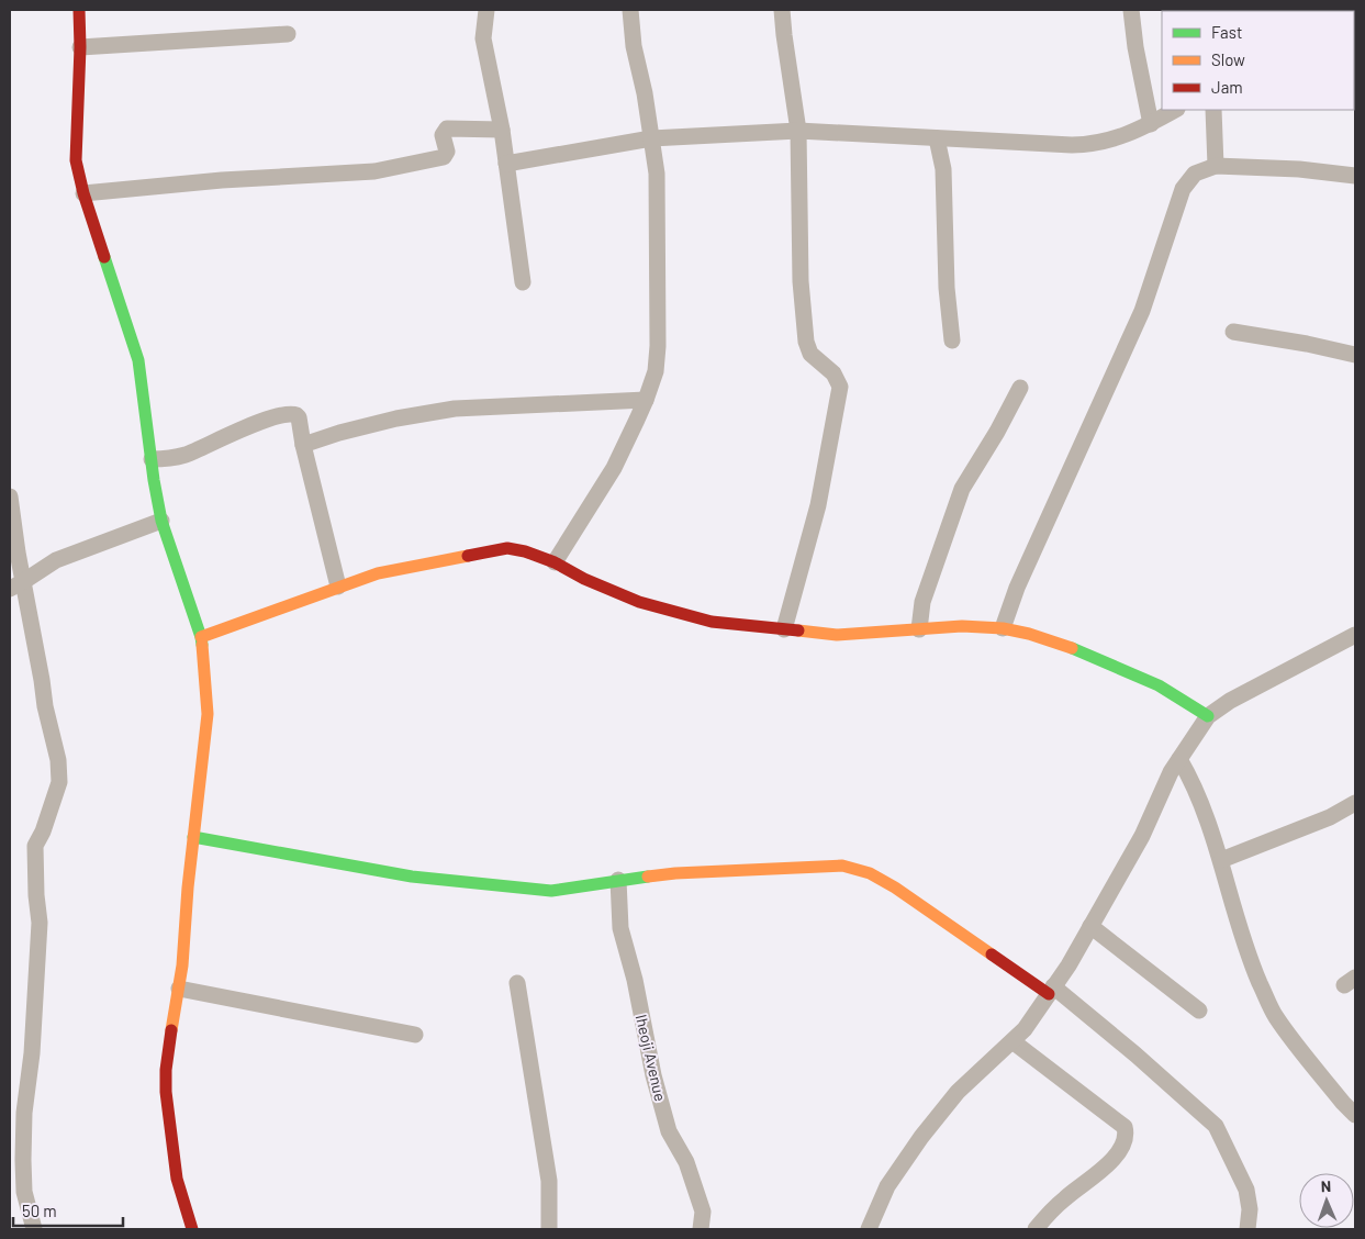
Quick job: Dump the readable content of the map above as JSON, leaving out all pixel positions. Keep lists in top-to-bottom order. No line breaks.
{"streets":{"street":["Iheoji Avenue"]},"legend":["Fast","Slow","Jam"],"scale_bar":"50 m","north":"top"}
